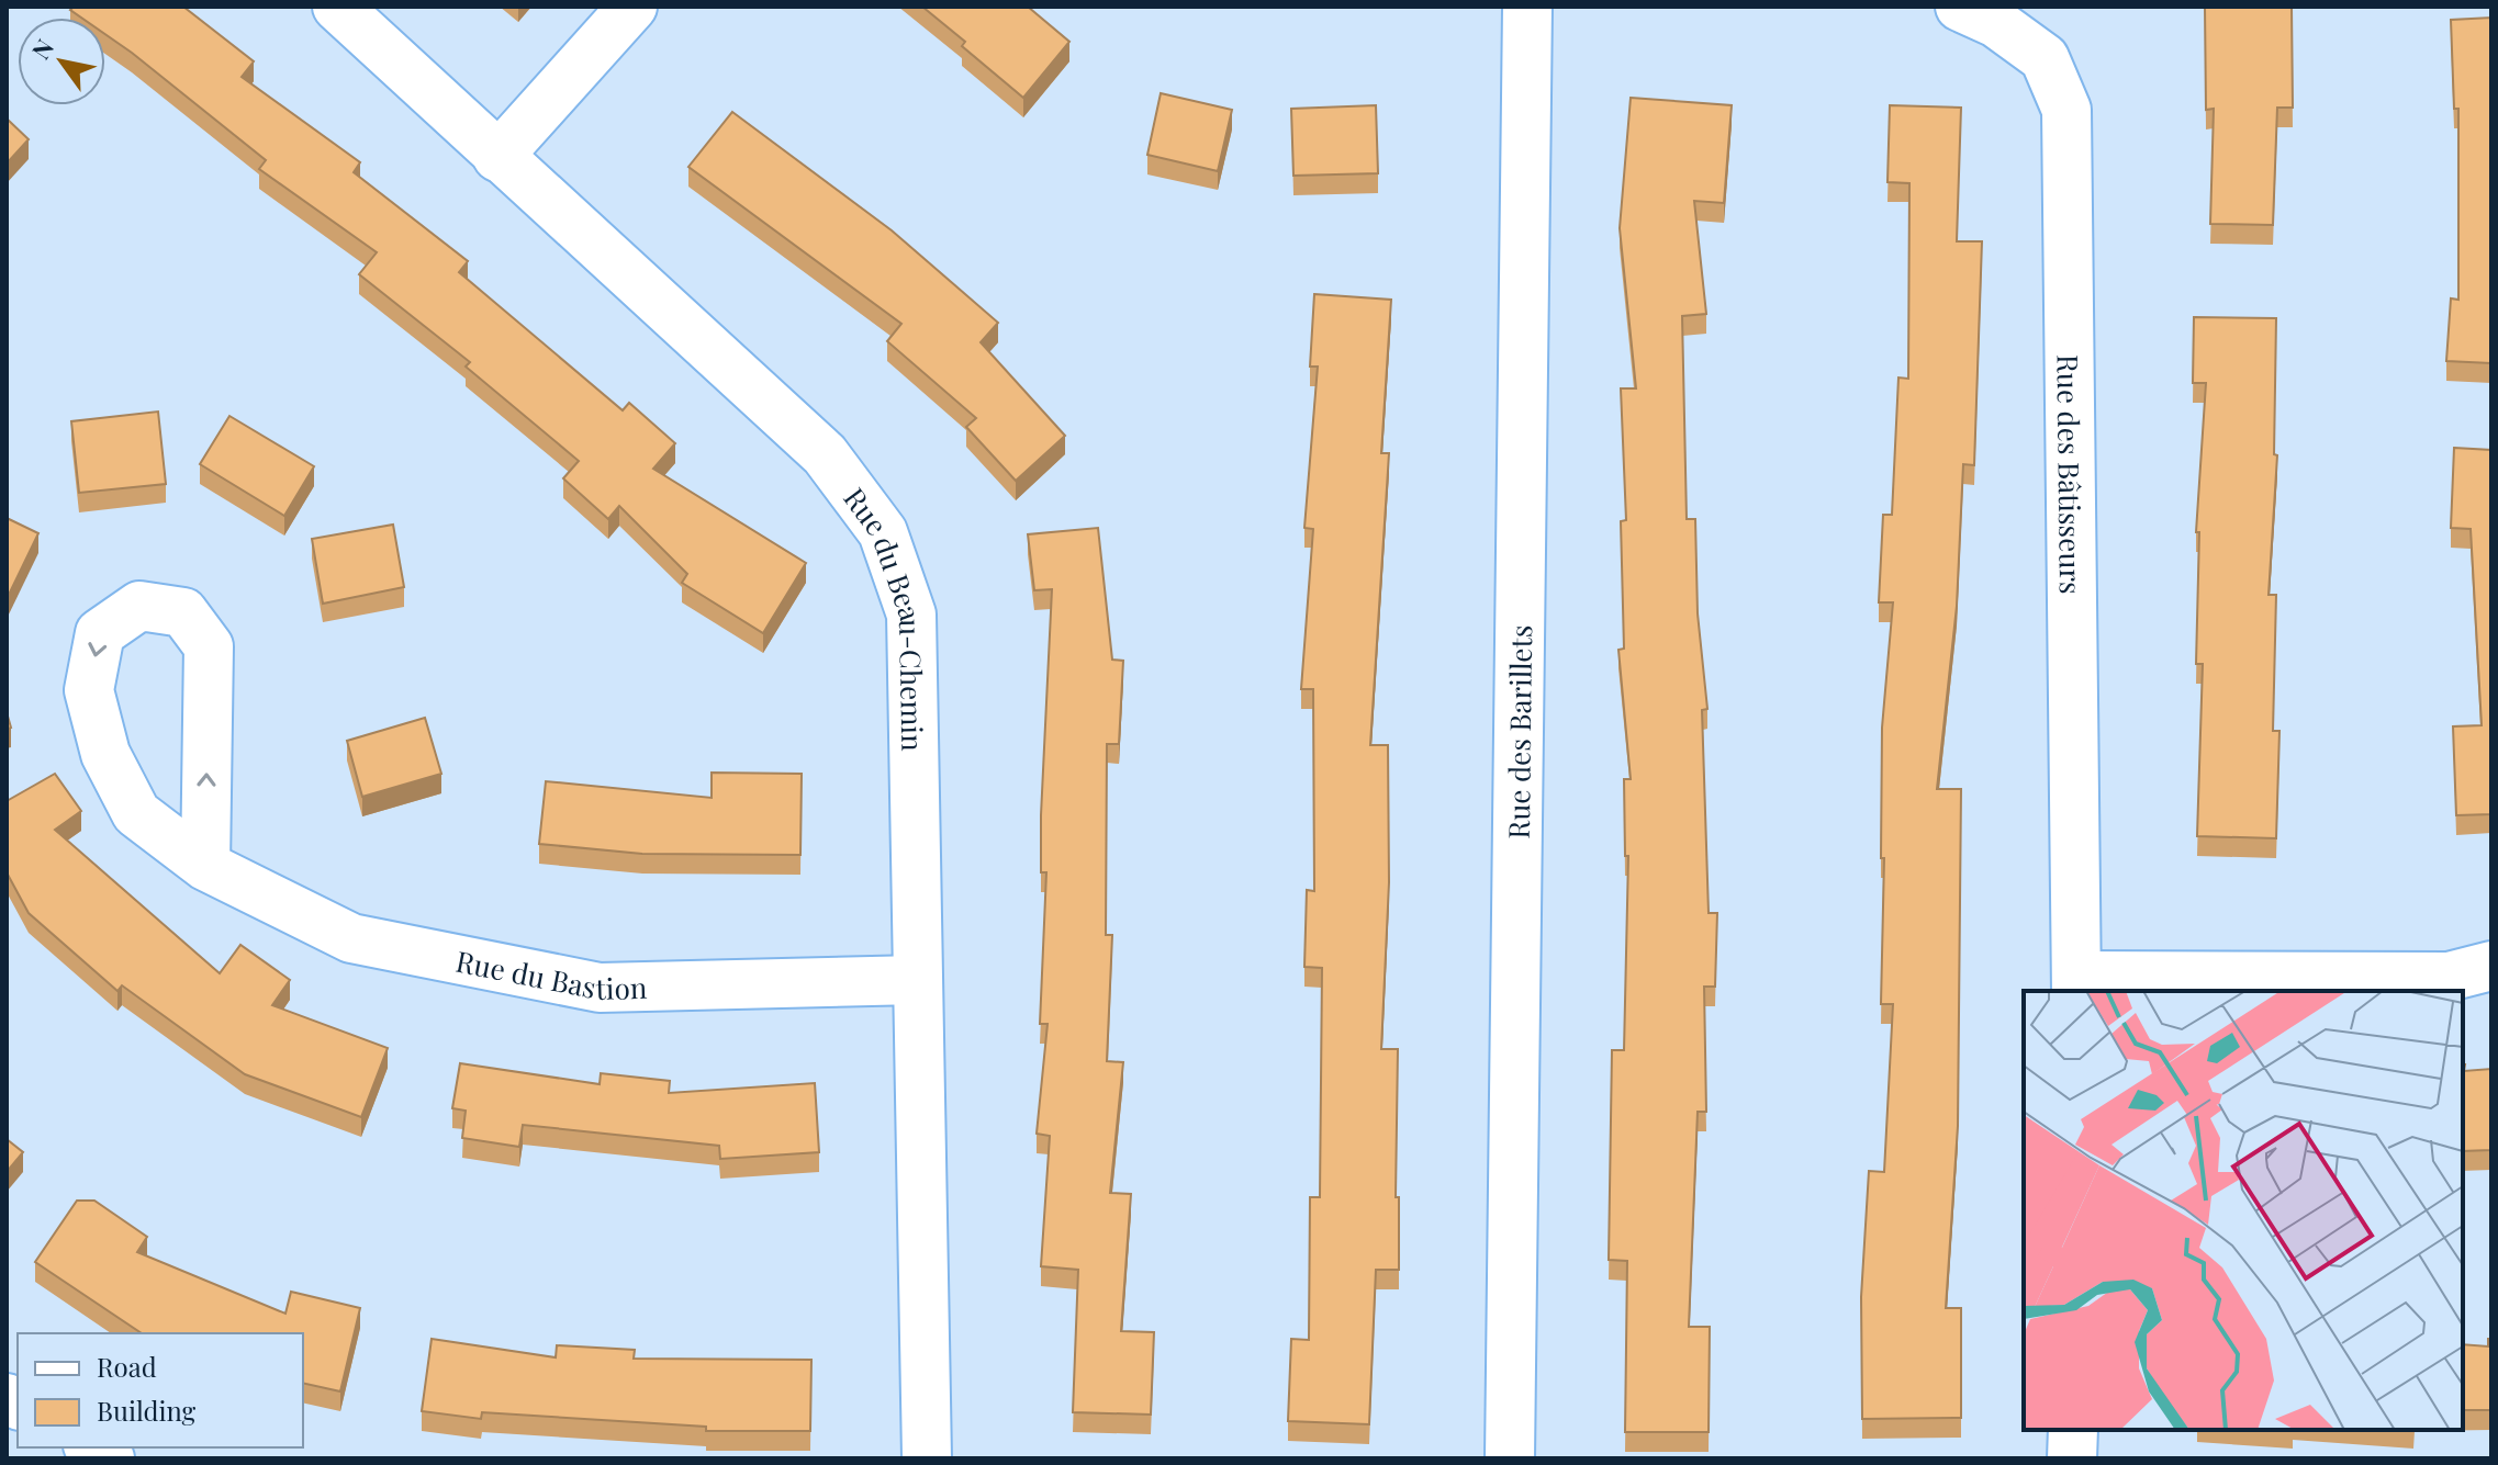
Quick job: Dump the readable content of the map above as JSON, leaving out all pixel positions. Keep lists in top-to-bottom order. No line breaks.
{"streets":{"street":["Rue des Bâtisseurs","Rue du Beau-Chemin","Rue des Barillets","Rue du Bastion"]},"crossings":[["Rue du Beau-Chemin","Rue du Bastion"]],"legend":["Road","Building"],"north":"top left"}
